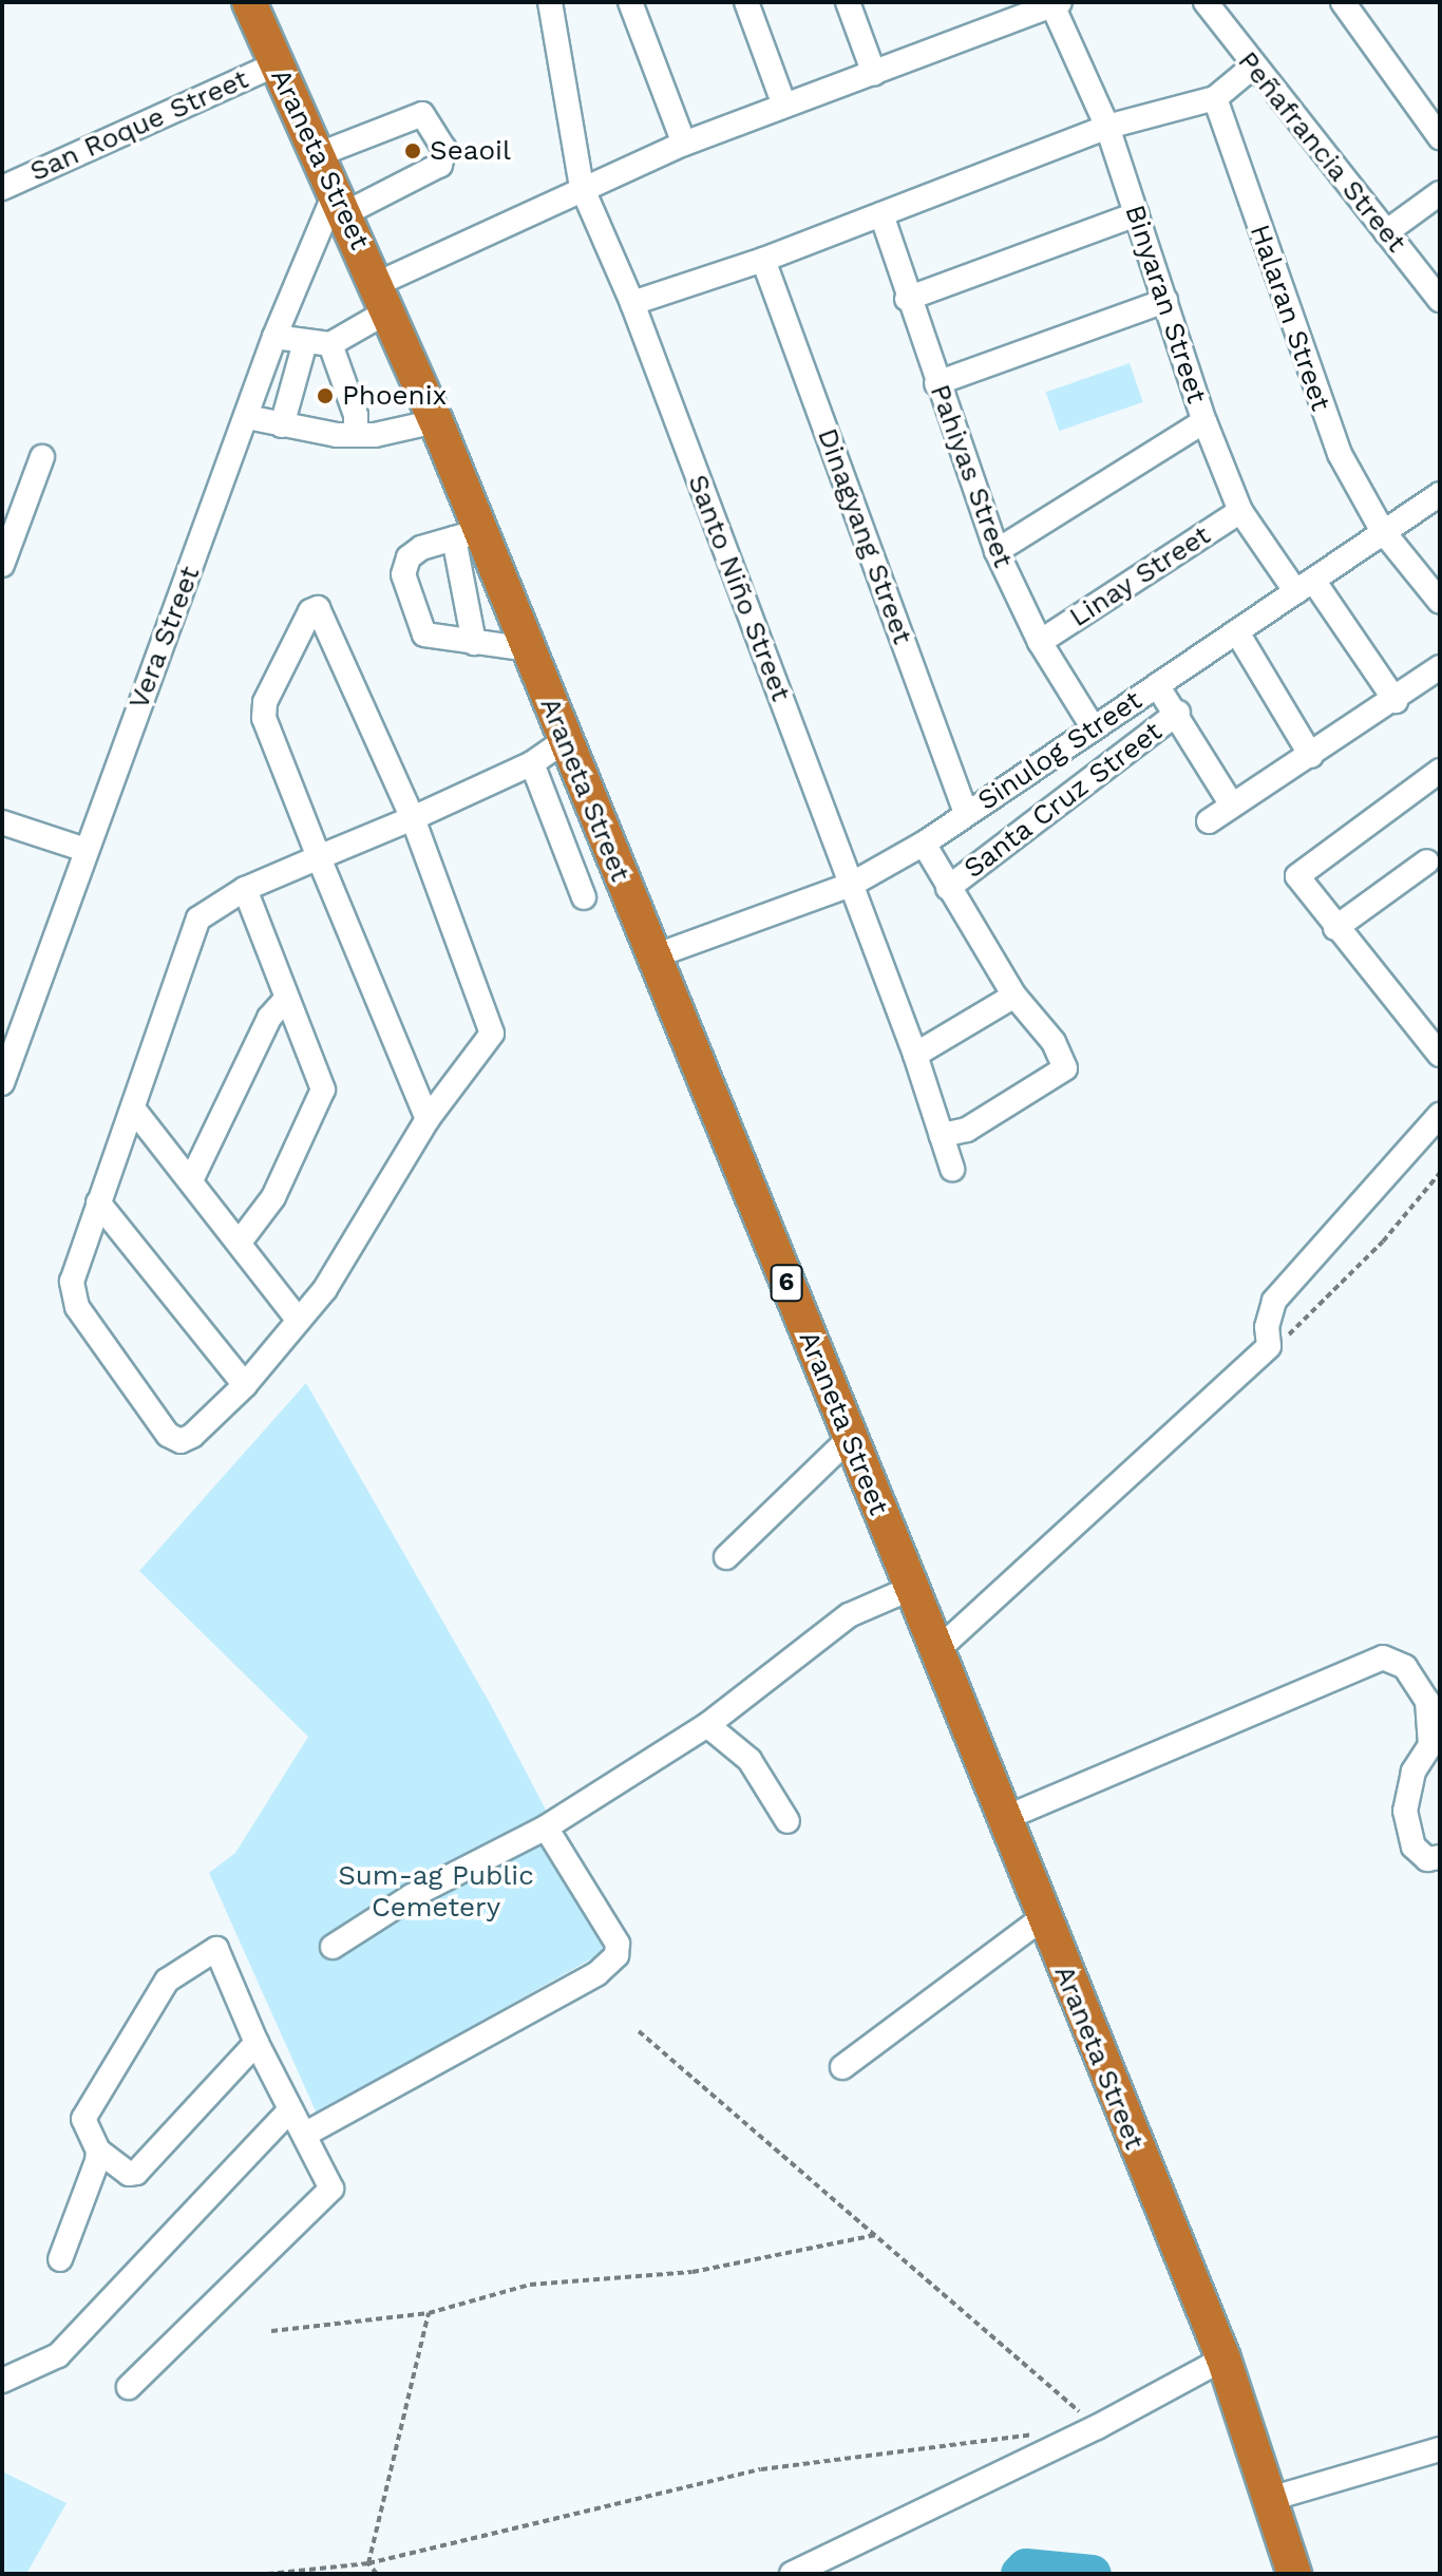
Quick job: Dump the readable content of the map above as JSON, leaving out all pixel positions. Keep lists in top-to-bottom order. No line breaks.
{"streets":{"highway":["Araneta Street","6"],"street":["San Roque Street","Peñafrancia Street","Binyaran Street","Halaran Street","Pahiyas Street","Dinagyang Street","Linay Street","Santo Niño Street","Vera Street","Sinulog Street","Santa Cruz Street"]},"crossings":[["San Roque Street","Araneta Street"],["Araneta Street","Vera Street"],["Araneta Street","Sinulog Street"],["Binyaran Street","Linay Street"],["Binyaran Street","Sinulog Street"],["Halaran Street","Sinulog Street"],["Pahiyas Street","Linay Street"],["Pahiyas Street","Sinulog Street"],["Dinagyang Street","Sinulog Street"],["Santo Niño Street","Sinulog Street"]],"parks":["Sum-ag Public Cemetery"],"places":["Seaoil","Phoenix"]}
